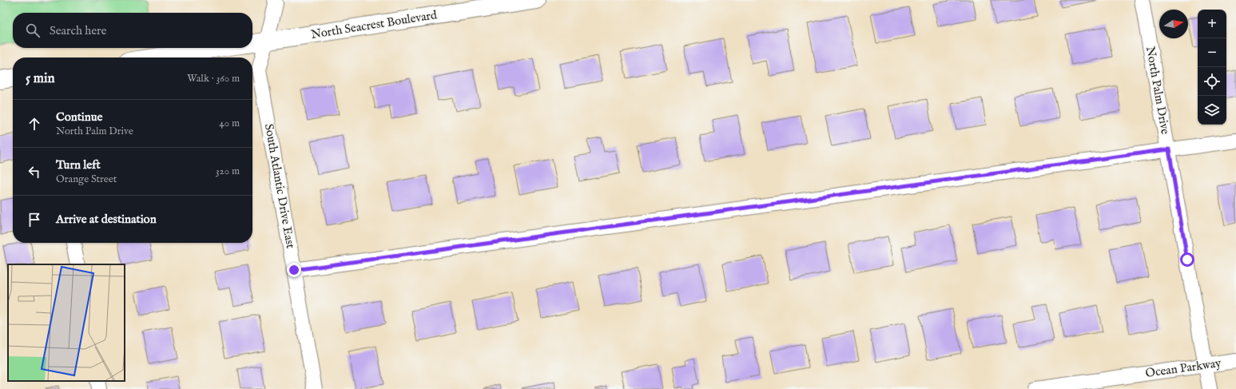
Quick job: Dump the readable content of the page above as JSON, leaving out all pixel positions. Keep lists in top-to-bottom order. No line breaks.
{"streets":{"street":["North Seacrest Boulevard","North Palm Drive","South Atlantic Drive East","Ocean Parkway"]},"crossings":[["North Seacrest Boulevard","South Atlantic Drive East"],["North Palm Drive","Ocean Parkway"]],"north":"right","page":{"map_buttons":["+","−"],"search":"Search here","heading":["5 min","Walk · 360 m"],"list":[["Continue","North Palm Drive","40 m"],["Turn left","Orange Street","320 m"],"Arrive at destination"]}}
